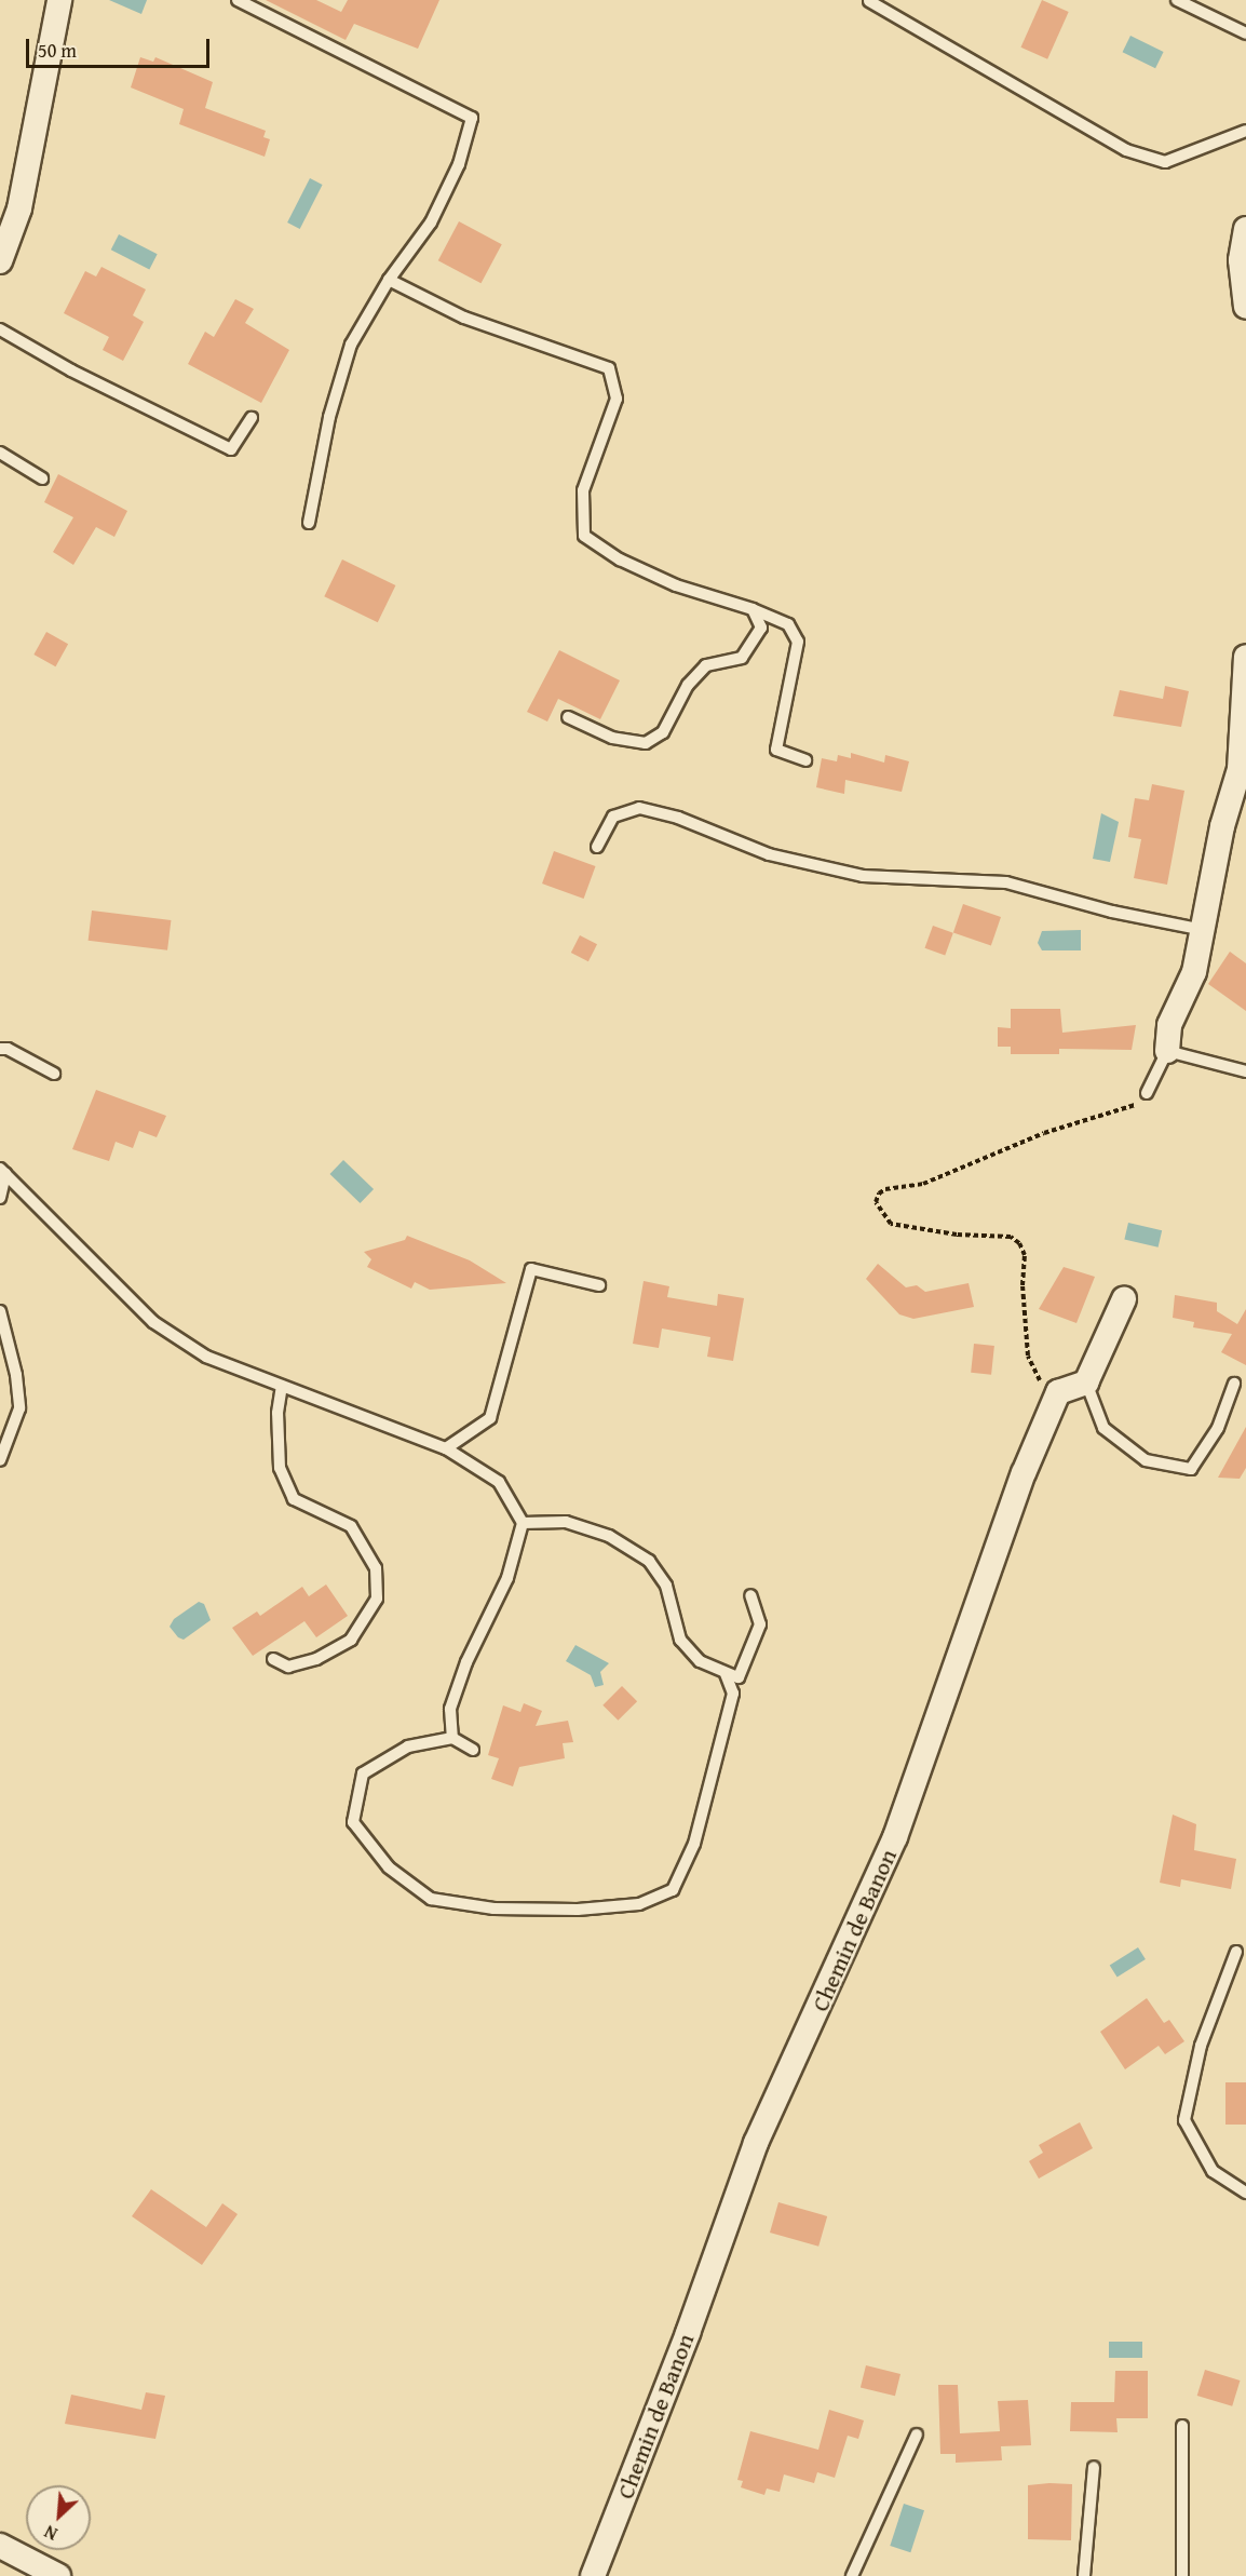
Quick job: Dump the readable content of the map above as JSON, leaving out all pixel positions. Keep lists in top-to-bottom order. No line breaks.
{"streets":{"street":["Chemin de Banon"]},"scale_bar":"50 m","north":"bottom left"}
